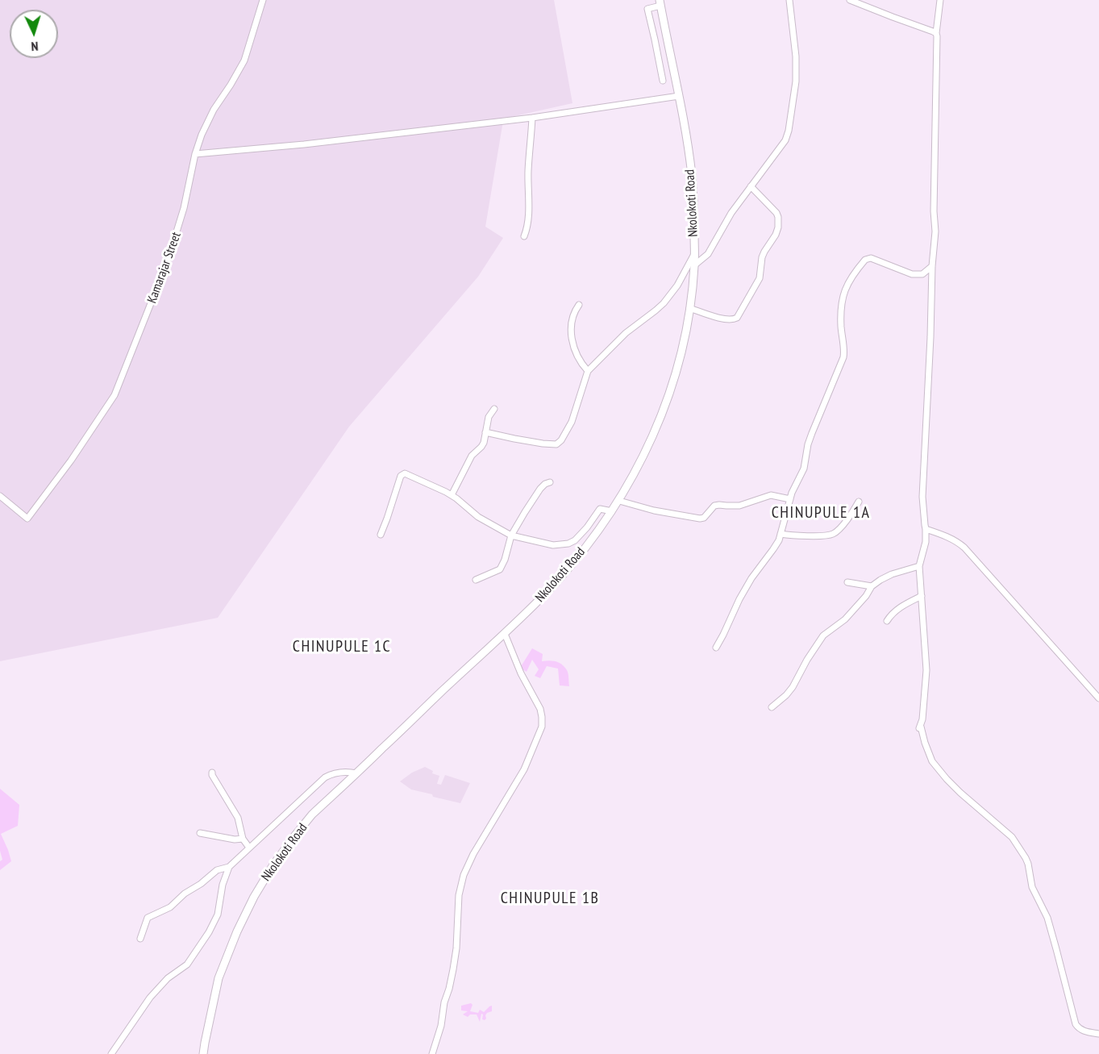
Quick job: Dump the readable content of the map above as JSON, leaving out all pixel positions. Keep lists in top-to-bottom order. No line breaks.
{"streets":{"main road":["Nkolokoti Road"],"street":["Kamarajar Street"]},"districts":["CHINUPULE 1A","CHINUPULE 1C","CHINUPULE 1B"],"north":"bottom"}
